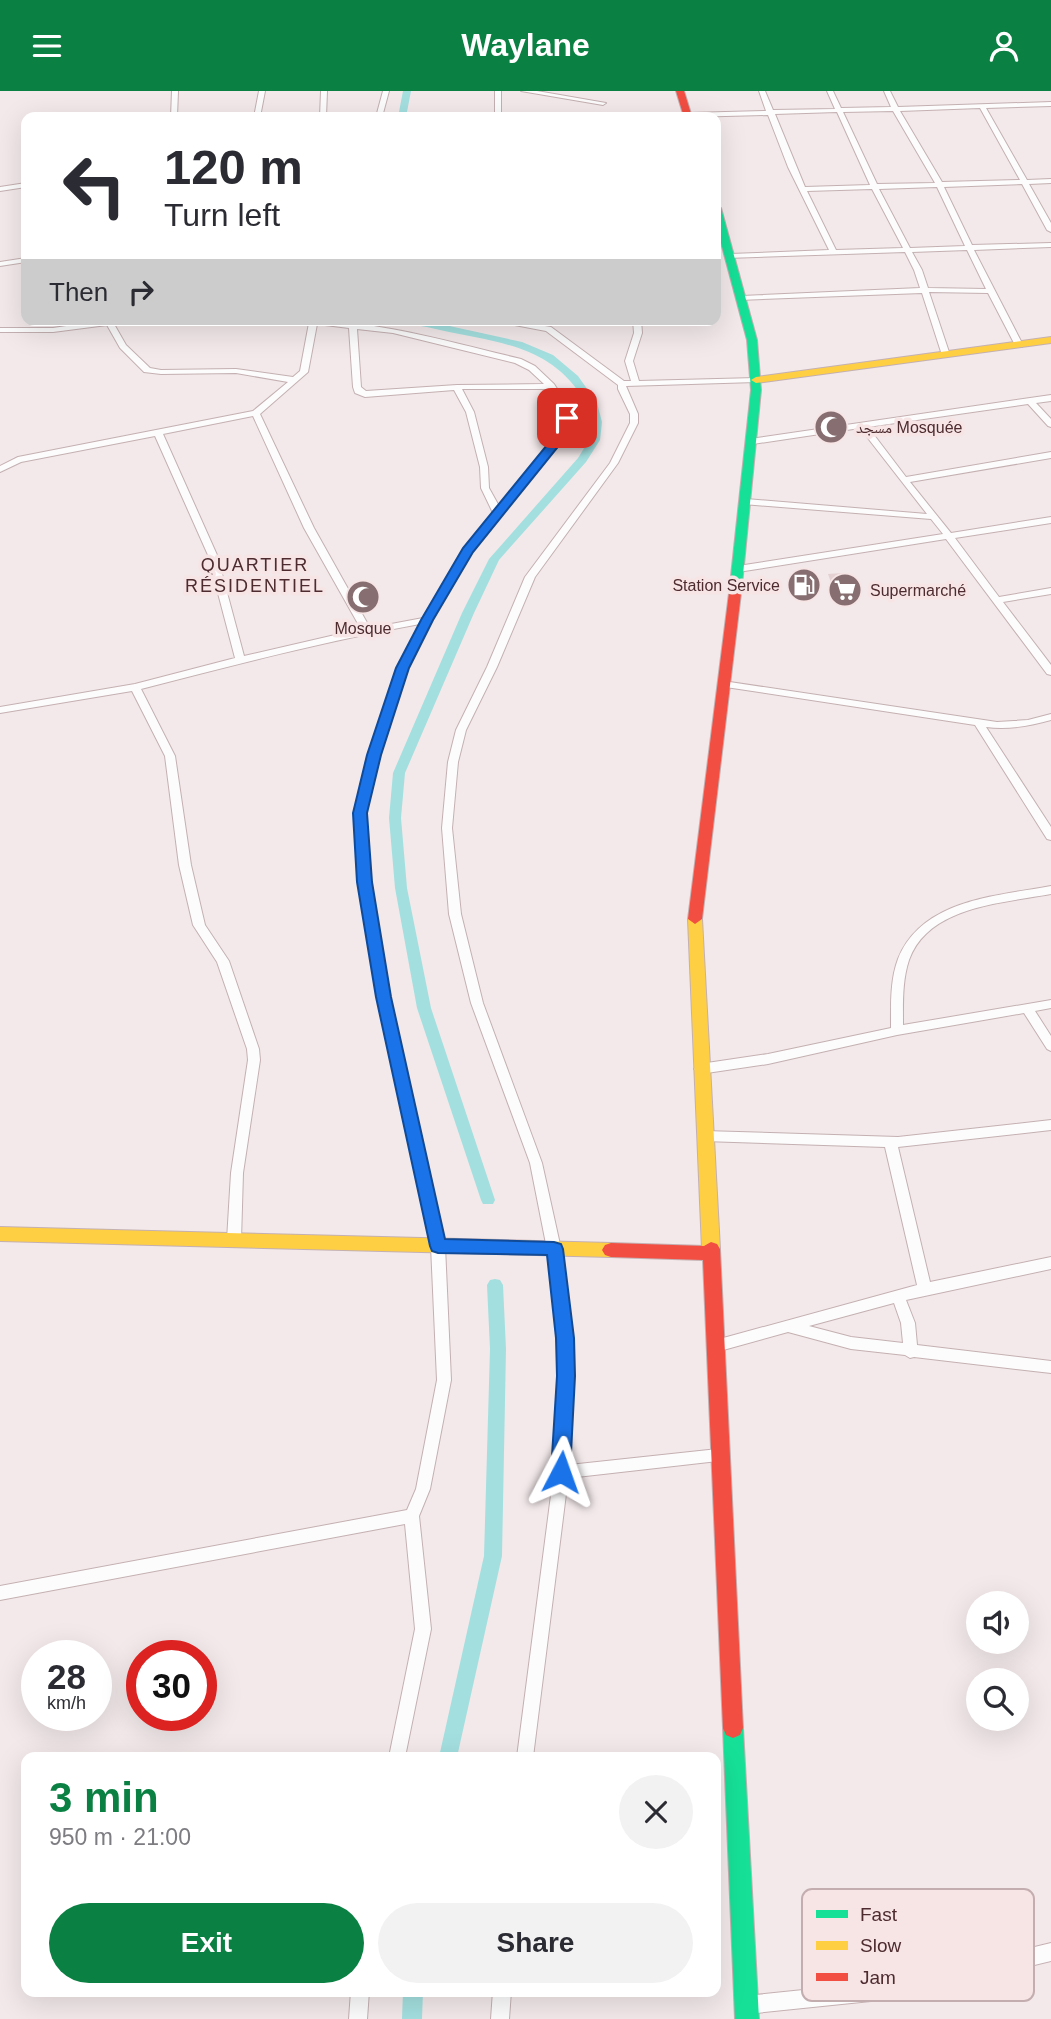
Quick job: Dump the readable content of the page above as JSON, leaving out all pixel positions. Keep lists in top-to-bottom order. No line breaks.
{"districts":["QUARTIER RÉSIDENTIEL"],"places":{"mosque":["مسجد Mosquée","Mosque"],"fuel station":["Station Service"],"supermarket":["Supermarché"]},"legend":["Fast","Slow","Jam"],"page":{"header":"Waylane","turn":["120 m","Turn left"],"then":"Then","speed":"28 km/h","limit":"30","heading":["3 min","950 m · 21:00"],"buttons":["Exit","Share"]}}
